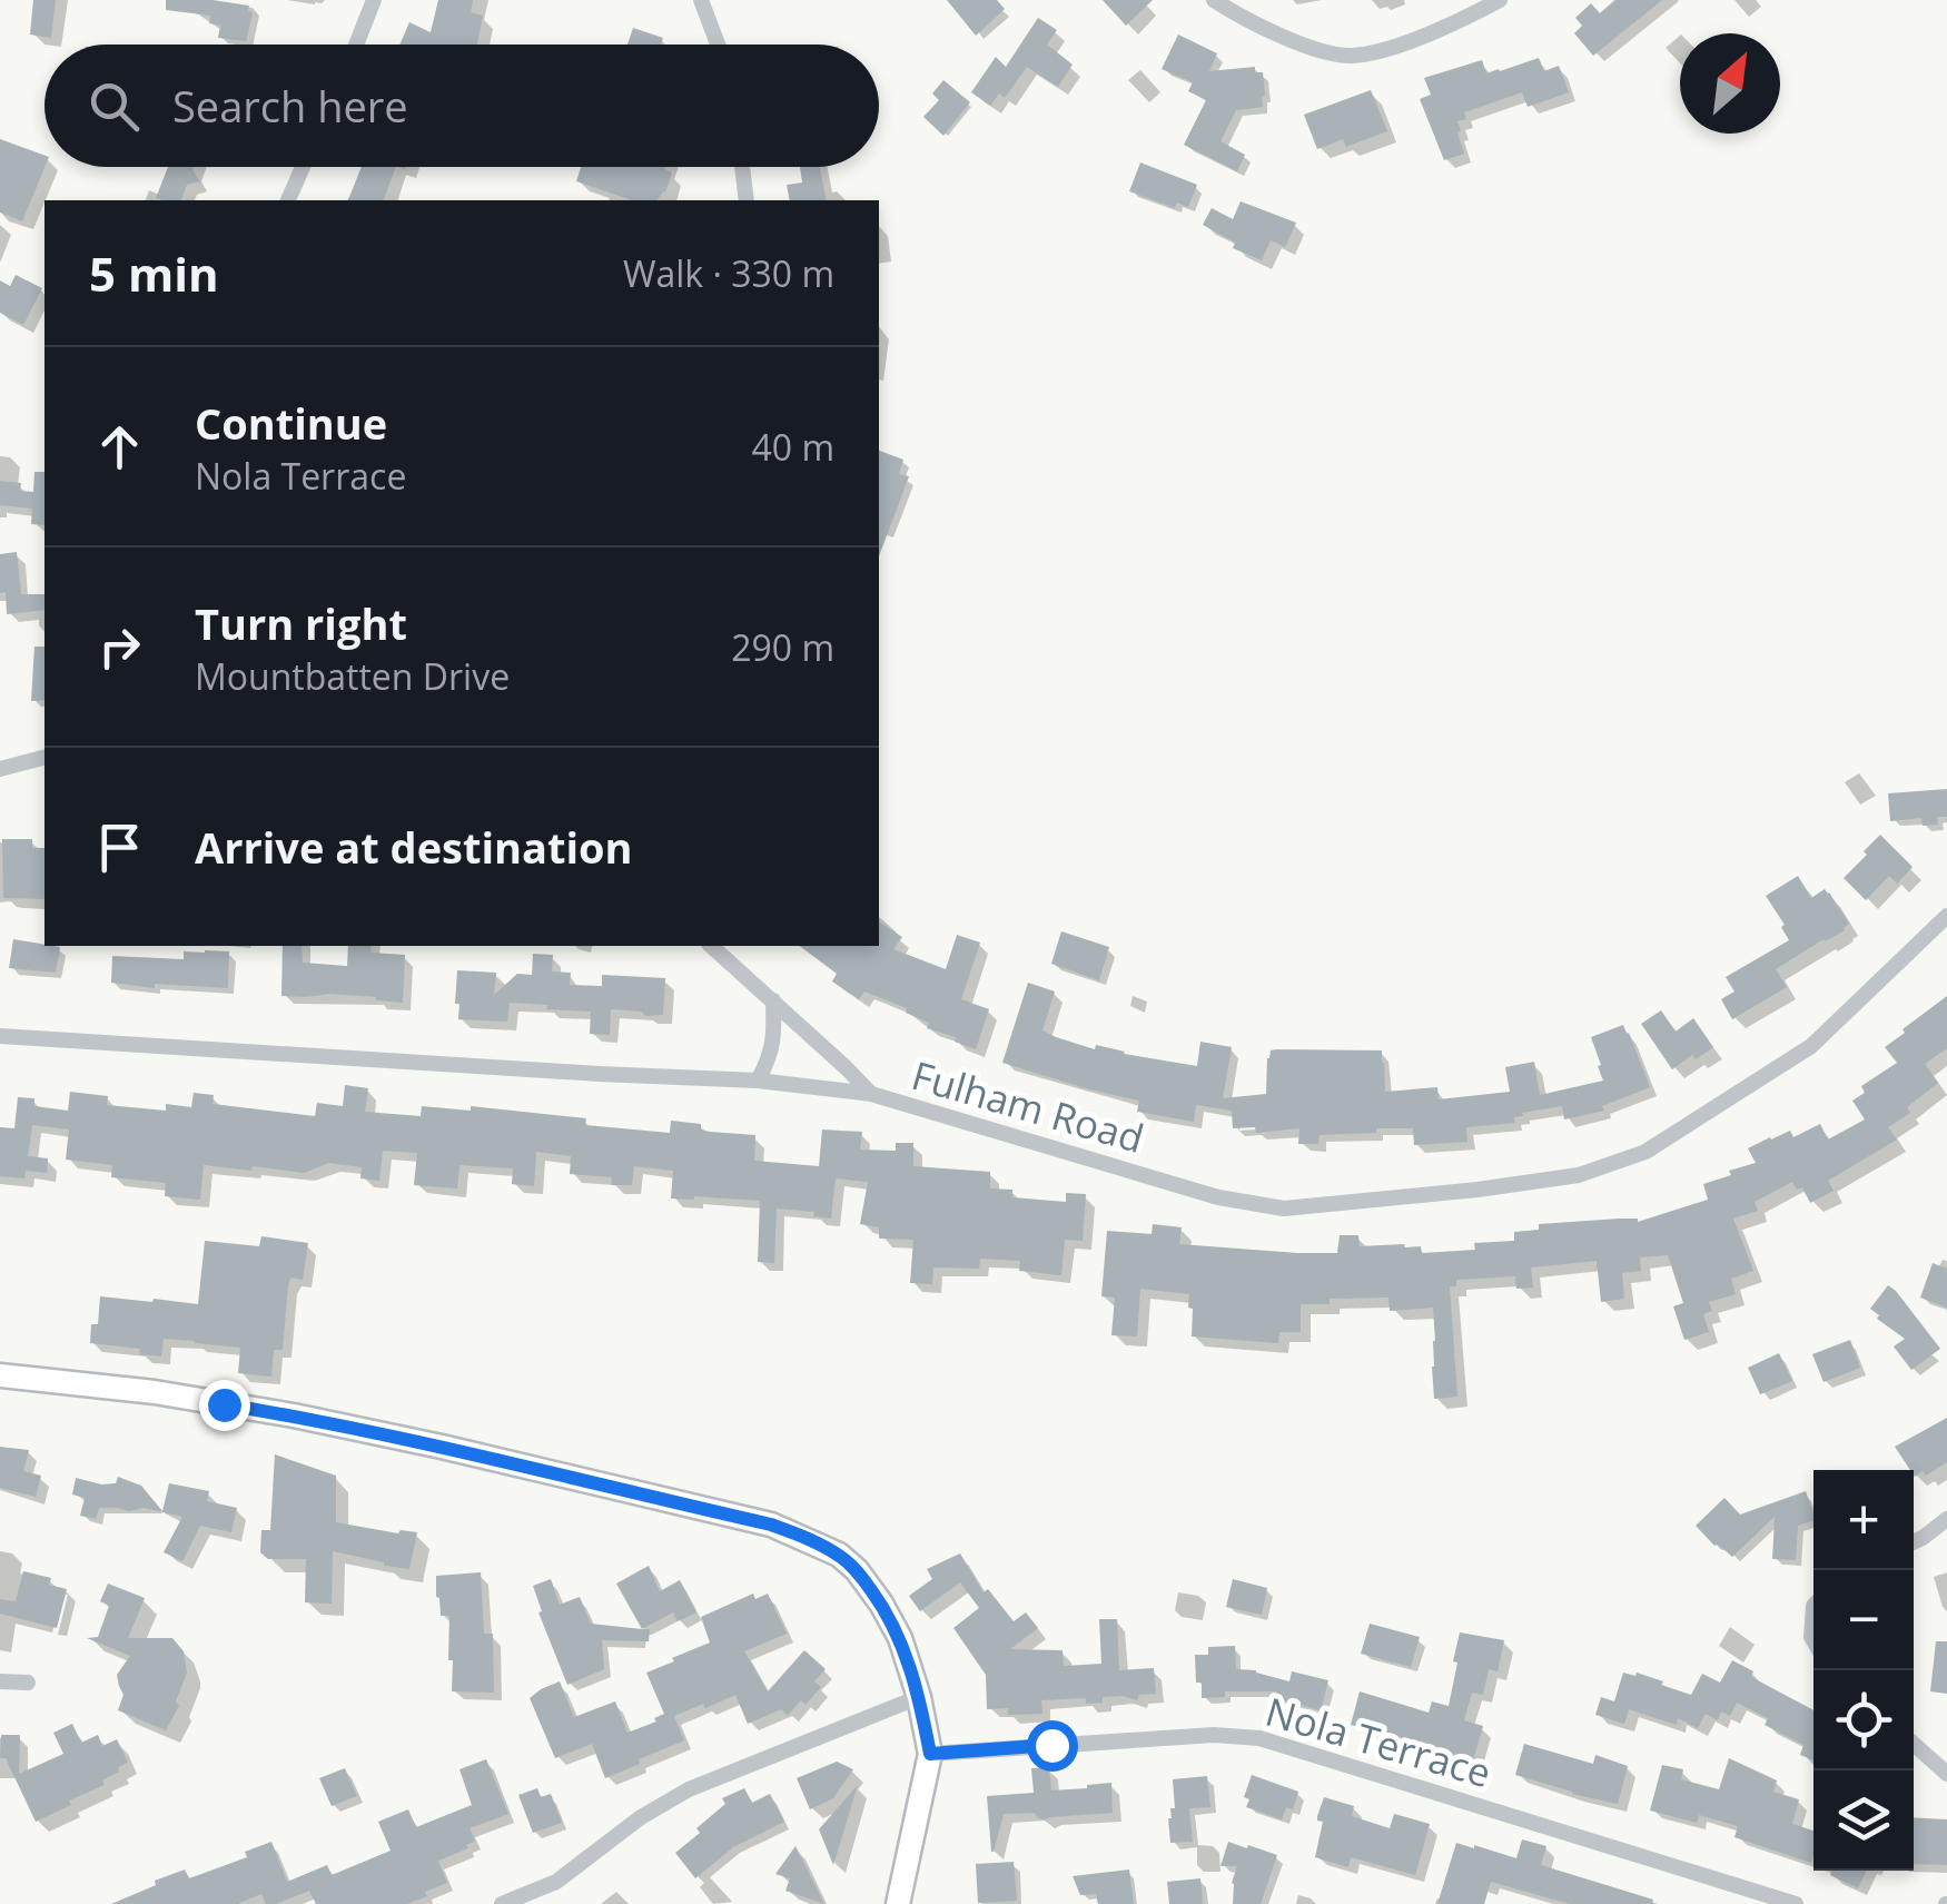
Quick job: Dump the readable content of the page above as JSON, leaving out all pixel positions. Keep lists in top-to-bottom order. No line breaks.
{"streets":{"street":["Fulham Road","Nola Terrace"]},"north":"top right","page":{"search":"Search here","heading":["5 min","Walk · 330 m"],"list":[["Continue","Nola Terrace","40 m"],["Turn right","Mountbatten Drive","290 m"],"Arrive at destination"],"map_buttons":["+","−"]}}
